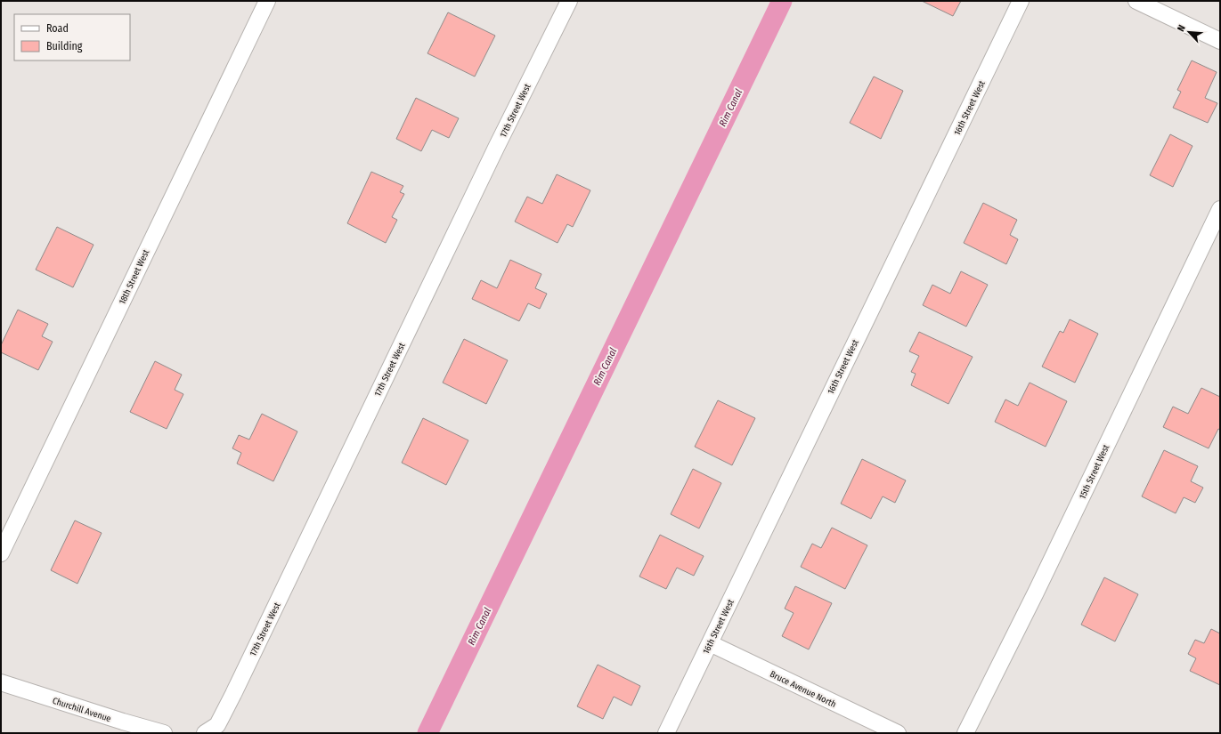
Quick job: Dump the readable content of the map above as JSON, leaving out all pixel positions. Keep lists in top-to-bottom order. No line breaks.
{"streets":{"street":["16th Street West","17th Street West","18th Street West","15th Street West","Bruce Avenue North","Churchill Avenue"]},"crossings":[["16th Street West","Bruce Avenue North"]],"water":["Rim Canal"],"legend":["Road","Building"],"north":"top left"}
